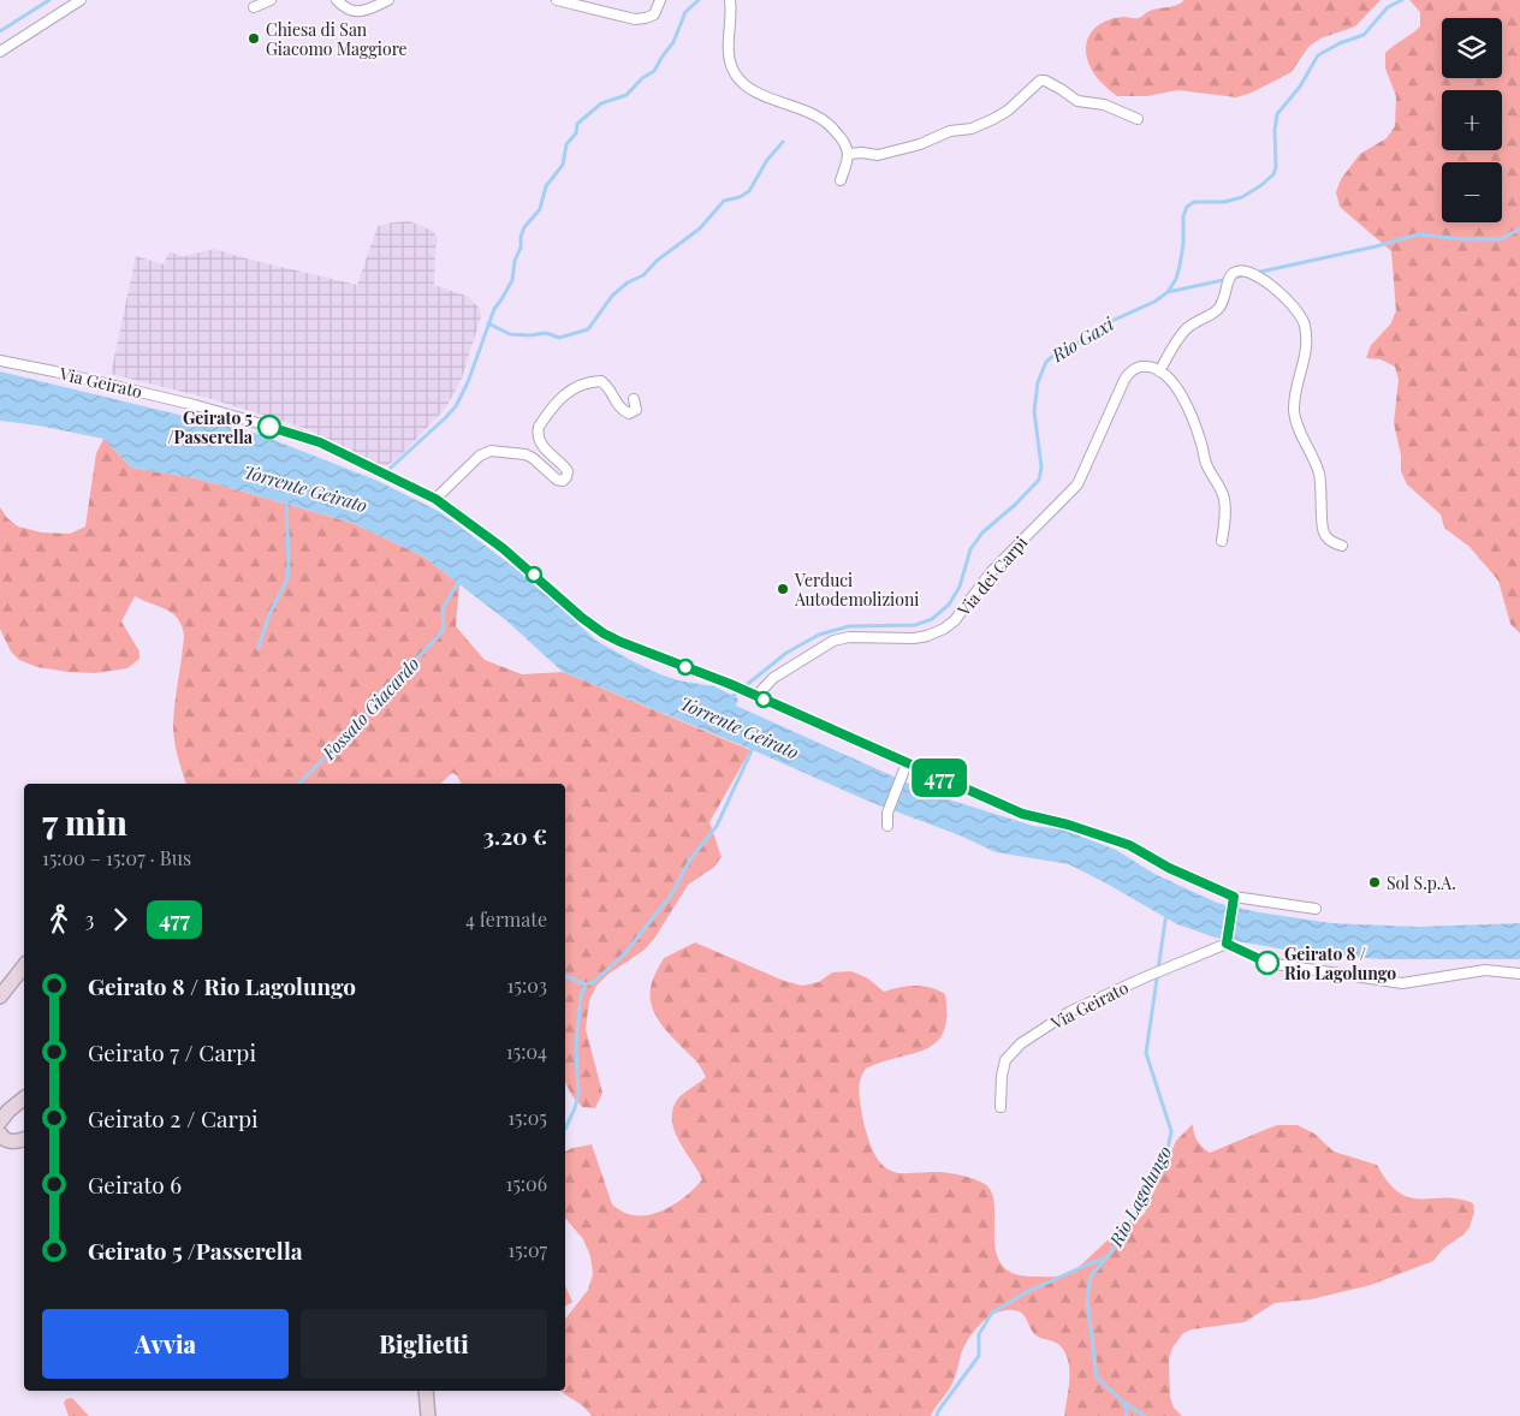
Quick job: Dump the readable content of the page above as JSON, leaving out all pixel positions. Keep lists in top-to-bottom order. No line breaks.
{"streets":{"street":["Via Geirato","Via dei Carpi"]},"crossings":[["Via Geirato","Via dei Carpi"]],"water":["Rio Gaxi","Torrente Geirato","Fossato Giacardo","Rio Lagolungo"],"places":["Chiesa di San Giacomo Maggiore","Geirato 5 /Passerella","Verduci Autodemolizioni","Sol S.p.A.","Geirato 8 / Rio Lagolungo"],"lines":["bus line 477"],"page":{"on_map":"477","map_buttons":["+","−"],"heading":["7 min","15:00 – 15:07 · Bus","3.20 €"],"legs":["3","477","4 fermate"],"list":[{"name":"Geirato 8 / Rio Lagolungo","value":"15:03"},{"name":"Geirato 7 / Carpi","value":"15:04"},{"name":"Geirato 2 / Carpi","value":"15:05"},{"name":"Geirato 6","value":"15:06"},{"name":"Geirato 5 /Passerella","value":"15:07"}],"buttons":["Avvia","Biglietti"]}}
